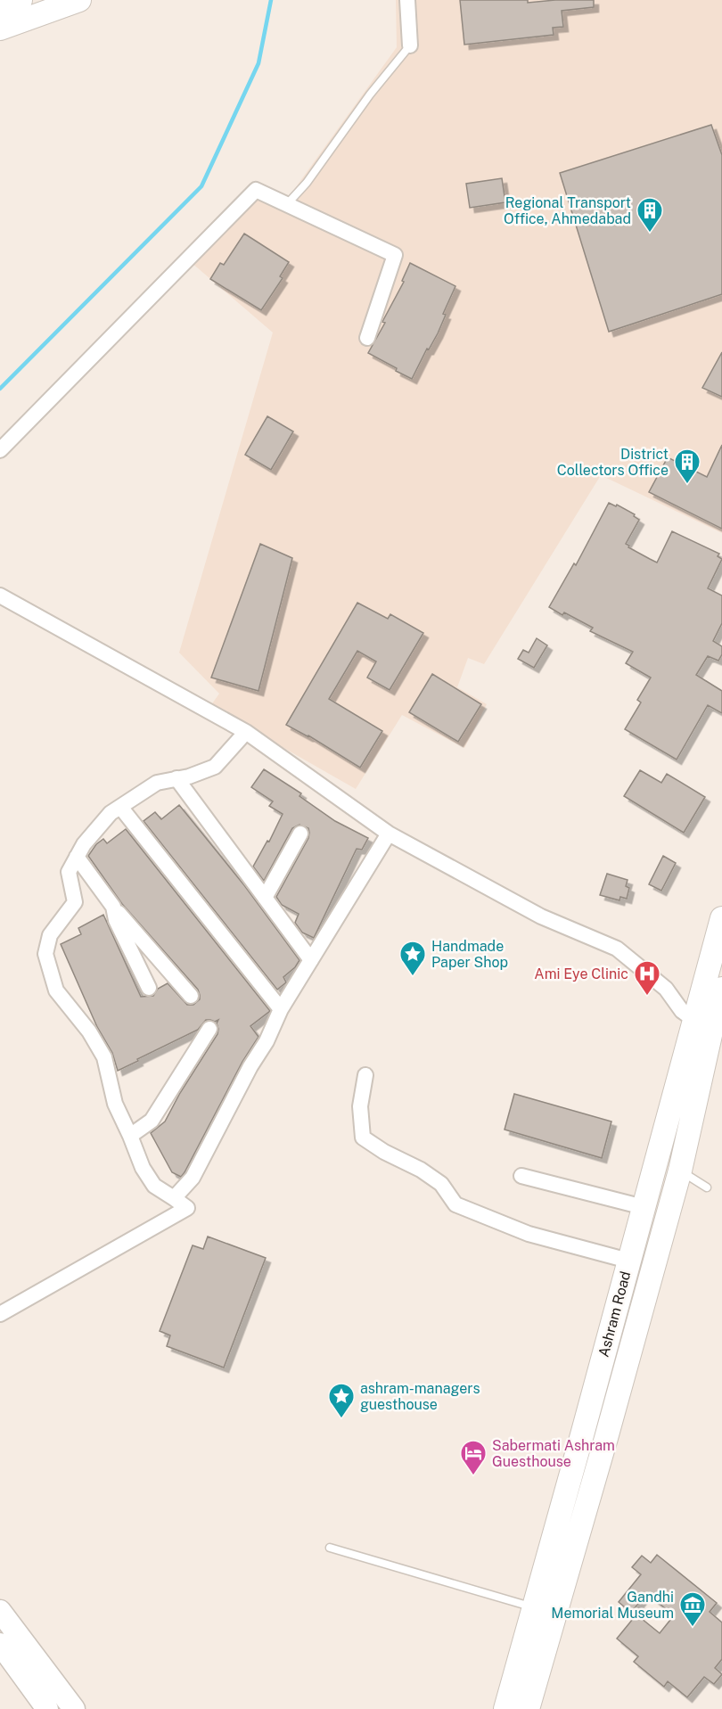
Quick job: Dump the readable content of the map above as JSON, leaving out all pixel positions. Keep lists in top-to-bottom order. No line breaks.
{"streets":{"main road":["Ashram Road"]},"places":{"building":["Regional Transport Office, Ahmedabad","District Collectors Office"],"place":["Handmade Paper Shop","ashram-managers guesthouse"],"hospital":["Ami Eye Clinic"],"hotel":["Sabermati Ashram Guesthouse"],"museum":["Gandhi Memorial Museum"]}}
